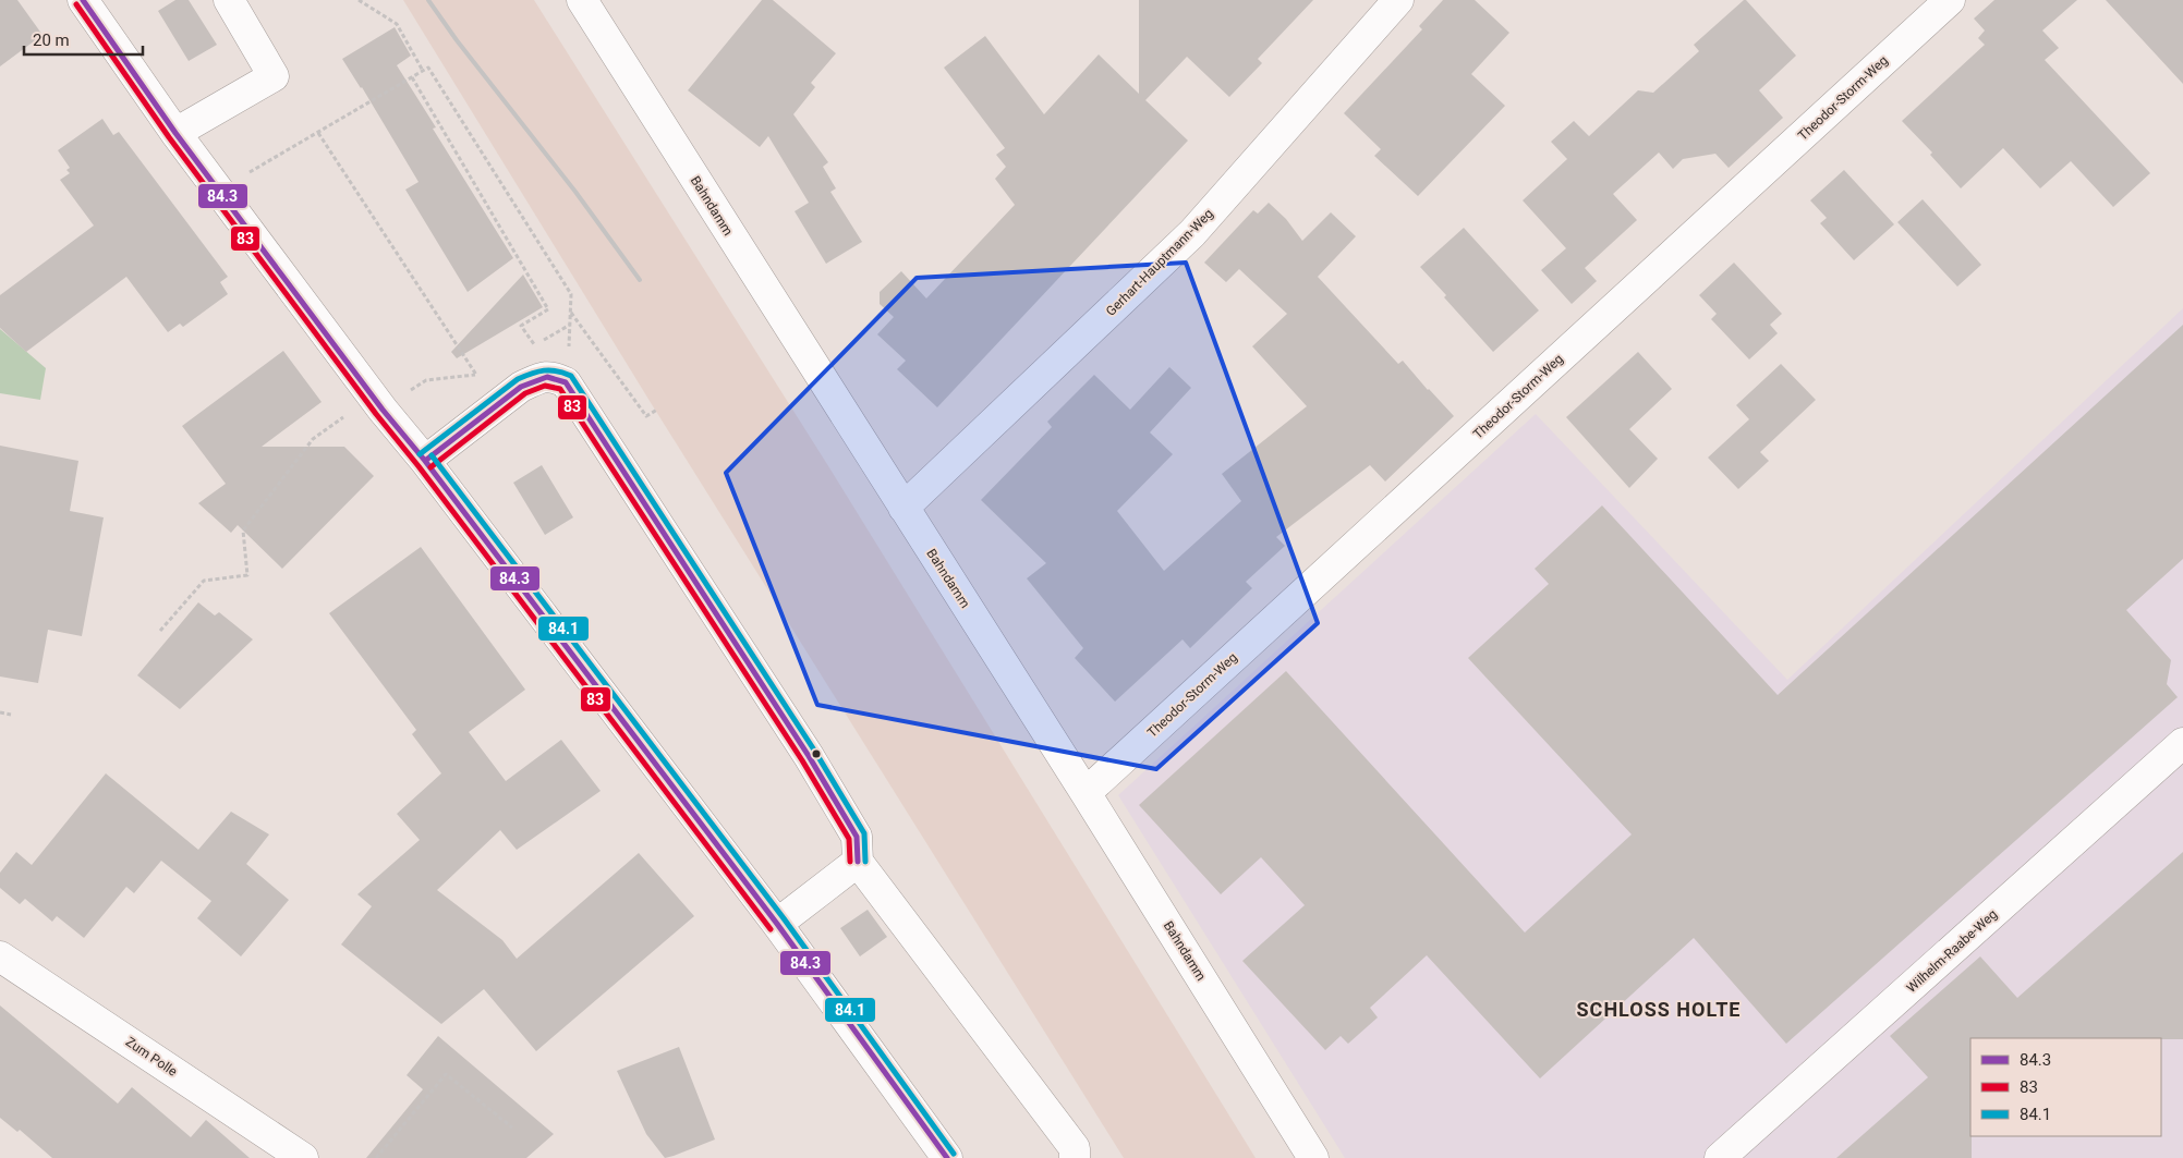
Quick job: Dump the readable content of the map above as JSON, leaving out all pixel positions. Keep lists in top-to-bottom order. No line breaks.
{"streets":{"street":["Theodor-Storm-Weg","Bahndamm","Gerhart-Hauptmann-Weg","Wilhelm-Raabe-Weg","Zum Polle"]},"crossings":[["Theodor-Storm-Weg","Bahndamm"],["Bahndamm","Gerhart-Hauptmann-Weg"]],"districts":["SCHLOSS HOLTE"],"lines":["transit line 84.3","transit line 83","transit line 84.1"],"legend":["84.3","83","84.1"],"scale_bar":"20 m"}
